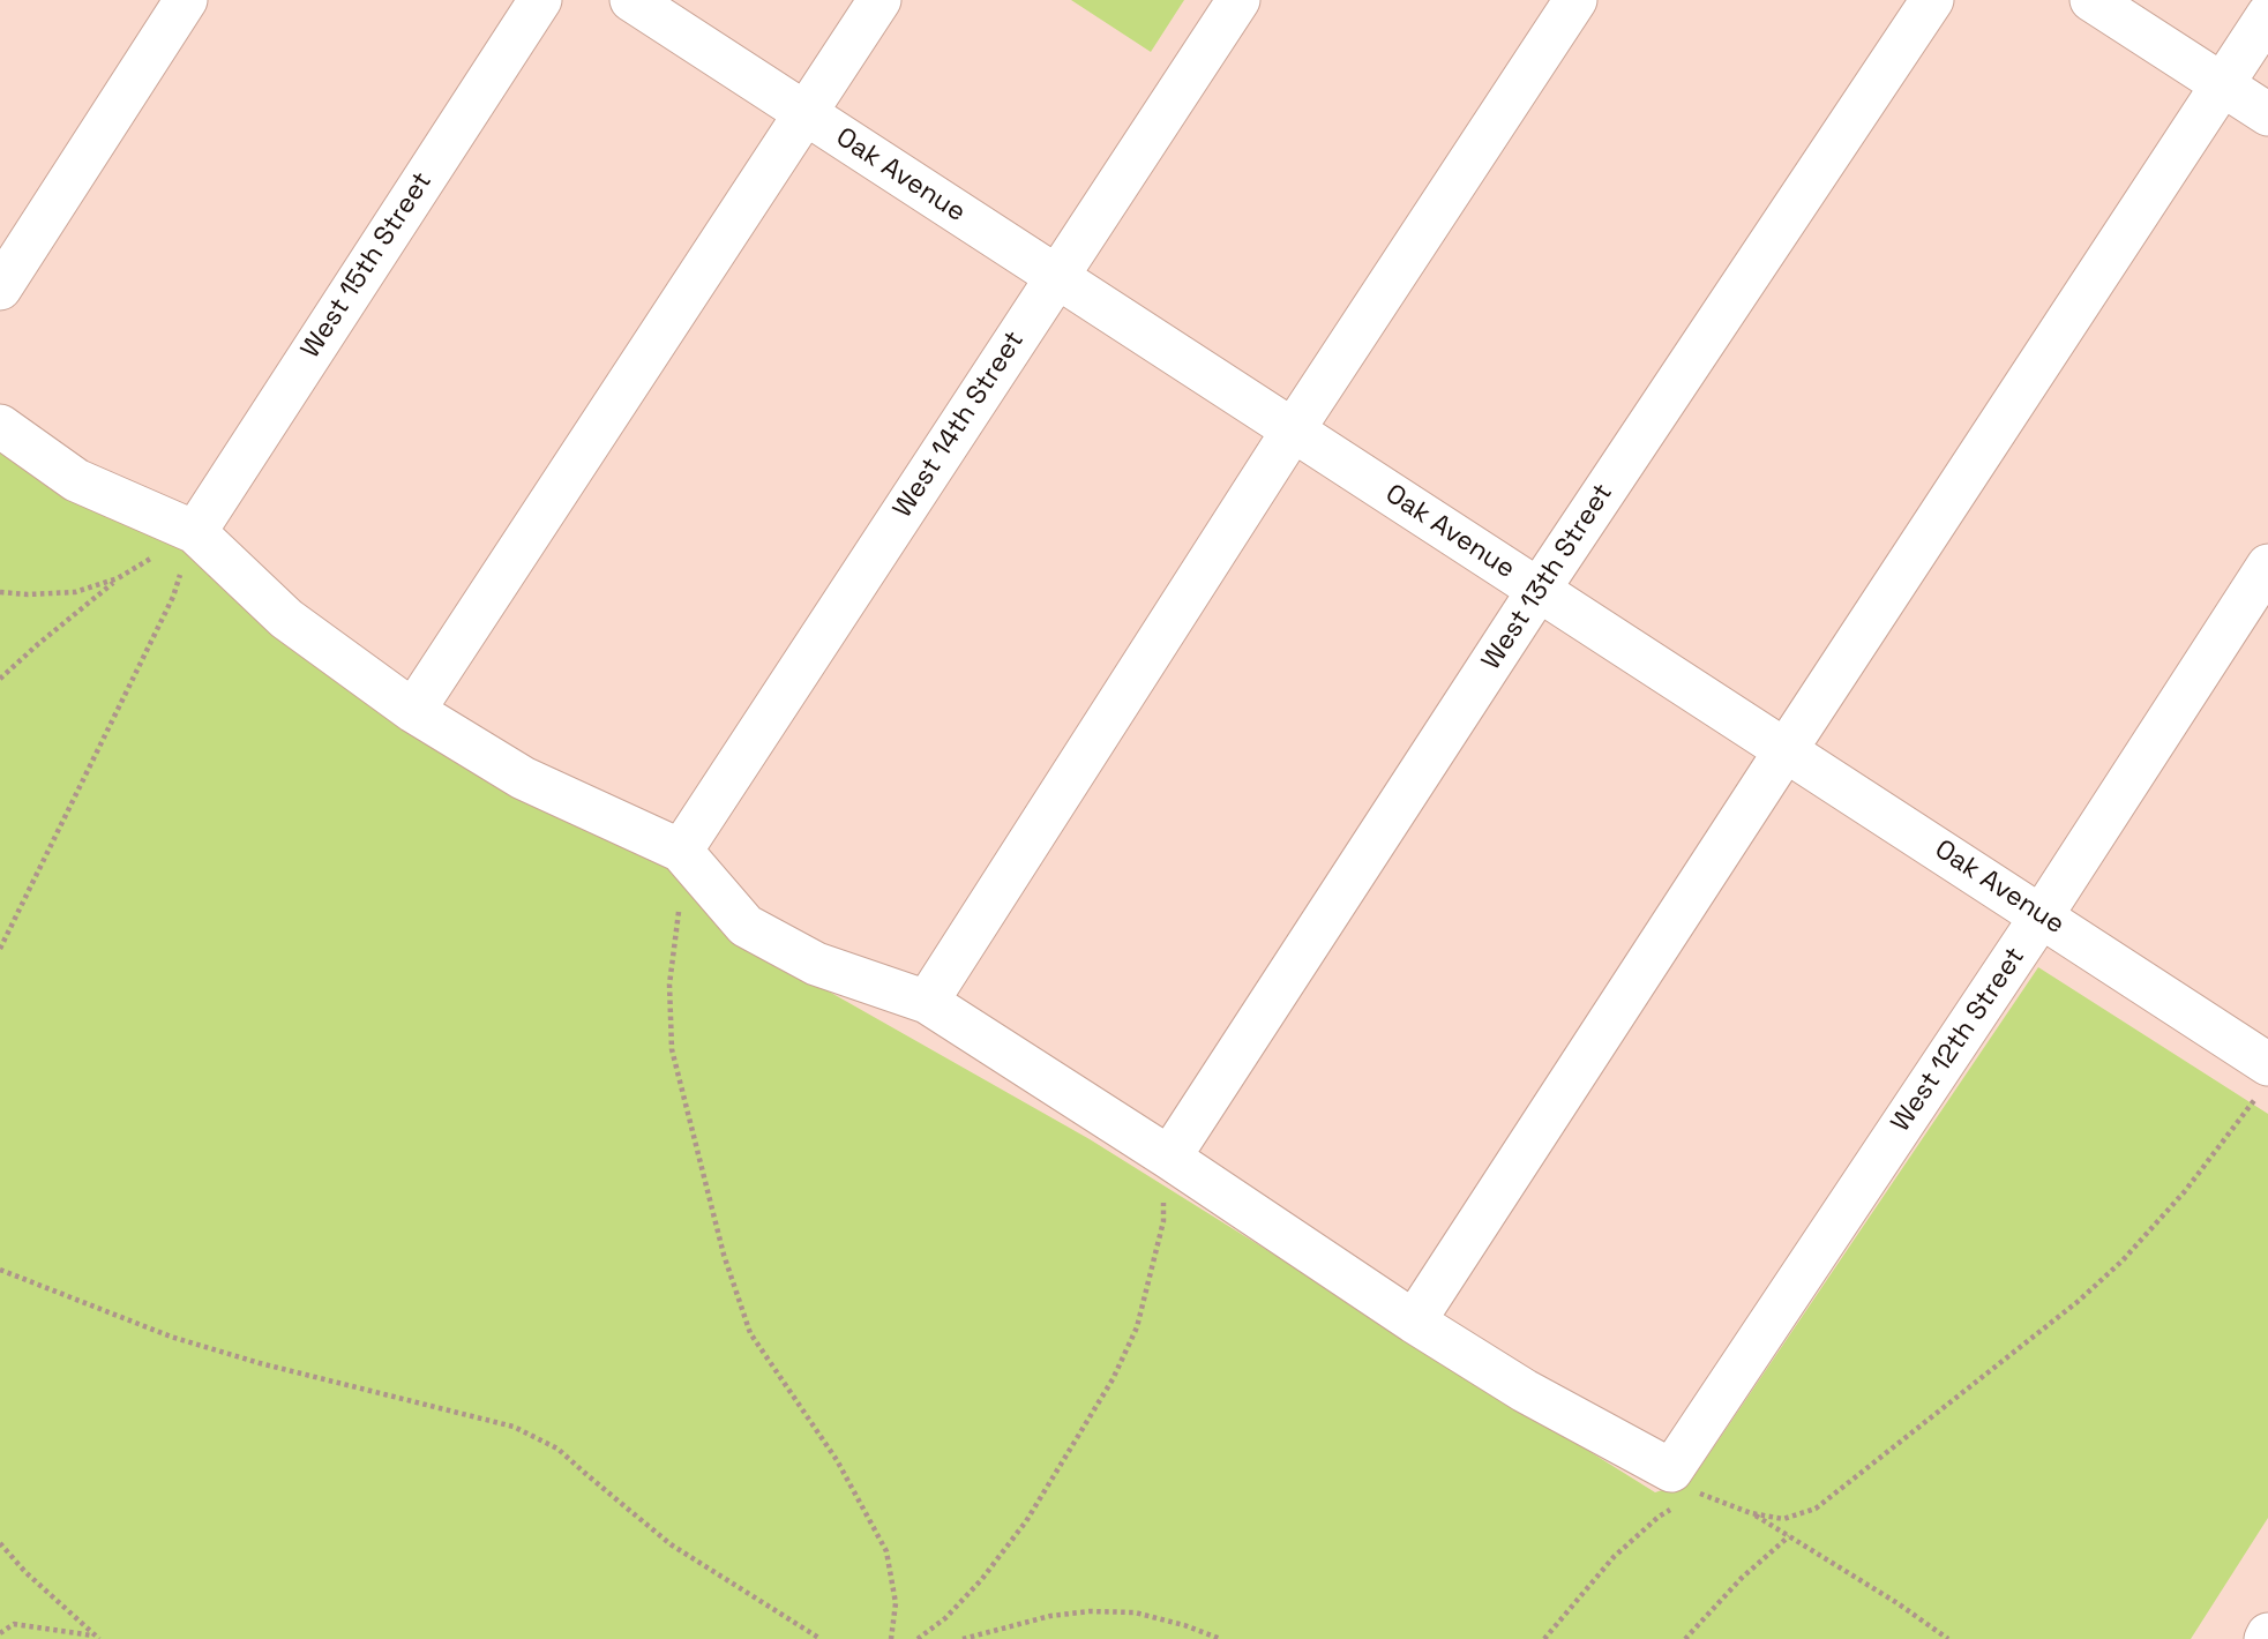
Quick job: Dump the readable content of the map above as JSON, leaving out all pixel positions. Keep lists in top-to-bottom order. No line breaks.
{"streets":{"street":["Oak Avenue","West 15th Street","West 14th Street","West 13th Street","West 12th Street"]},"crossings":[["Oak Avenue","West 14th Street"],["Oak Avenue","West 13th Street"],["Oak Avenue","West 12th Street"]]}
